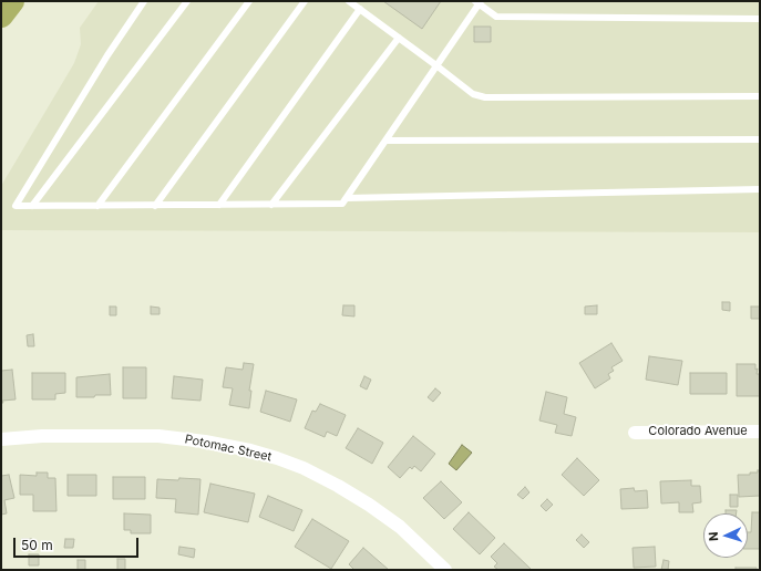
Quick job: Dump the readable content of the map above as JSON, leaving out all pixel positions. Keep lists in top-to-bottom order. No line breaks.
{"streets":{"street":["Colorado Avenue","Potomac Street"]},"scale_bar":"50 m","north":"left"}
